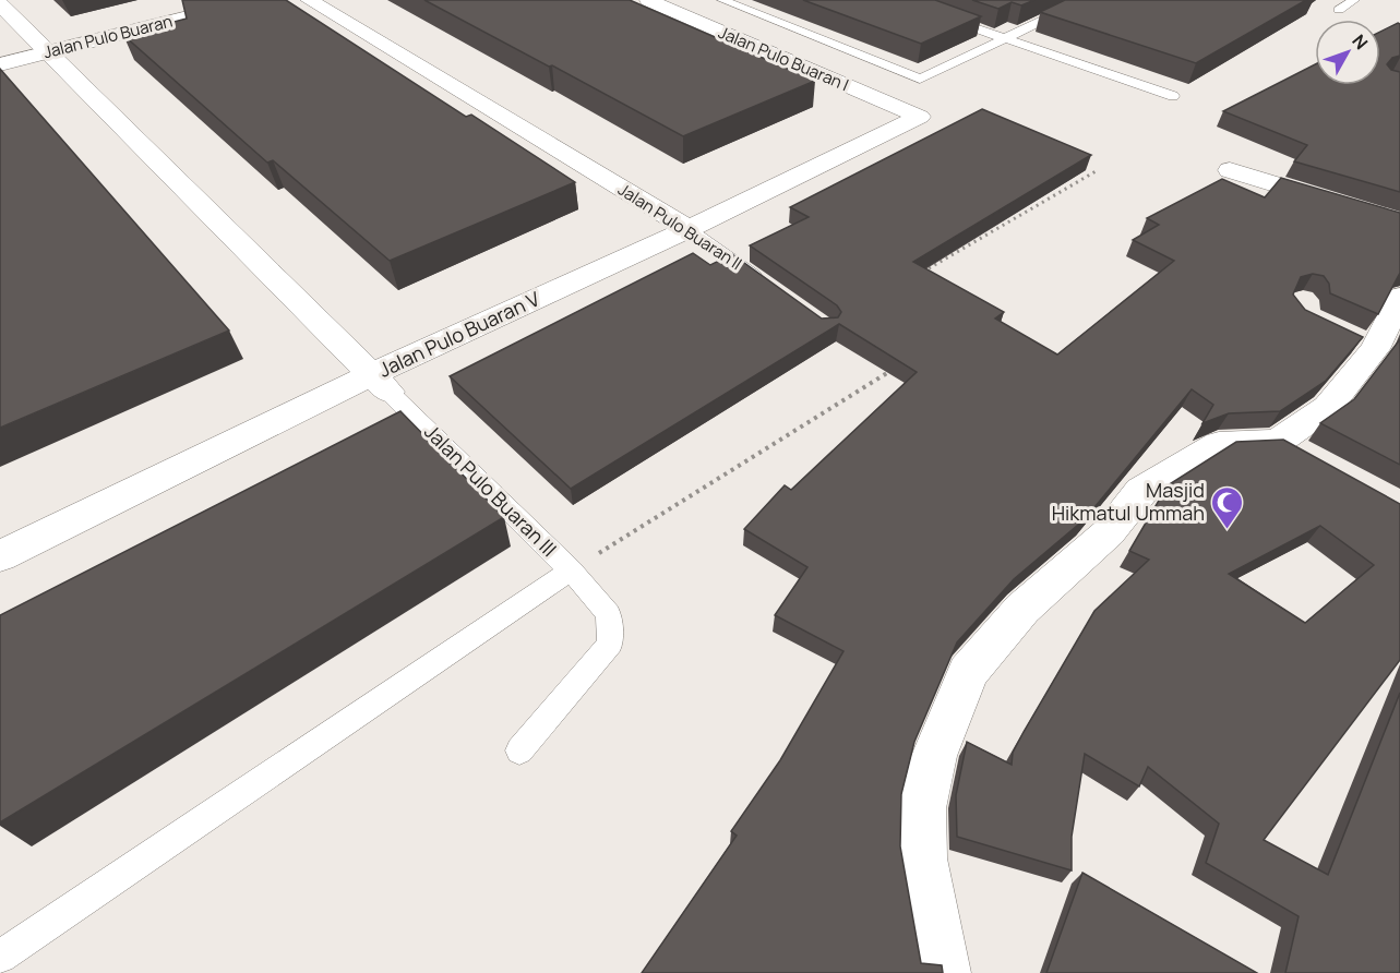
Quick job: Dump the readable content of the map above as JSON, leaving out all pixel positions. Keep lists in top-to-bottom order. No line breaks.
{"streets":{"street":["Jalan Pulo Buaran","Jalan Pulo Buaran I","Jalan Pulo Buaran II","Jalan Pulo Buaran V","Jalan Pulo Buaran III"]},"crossings":[["Jalan Pulo Buaran","Jalan Pulo Buaran III"],["Jalan Pulo Buaran I","Jalan Pulo Buaran V"],["Jalan Pulo Buaran II","Jalan Pulo Buaran V"],["Jalan Pulo Buaran V","Jalan Pulo Buaran III"]],"places":{"mosque":["Masjid Hikmatul Ummah"]},"north":"top right"}
